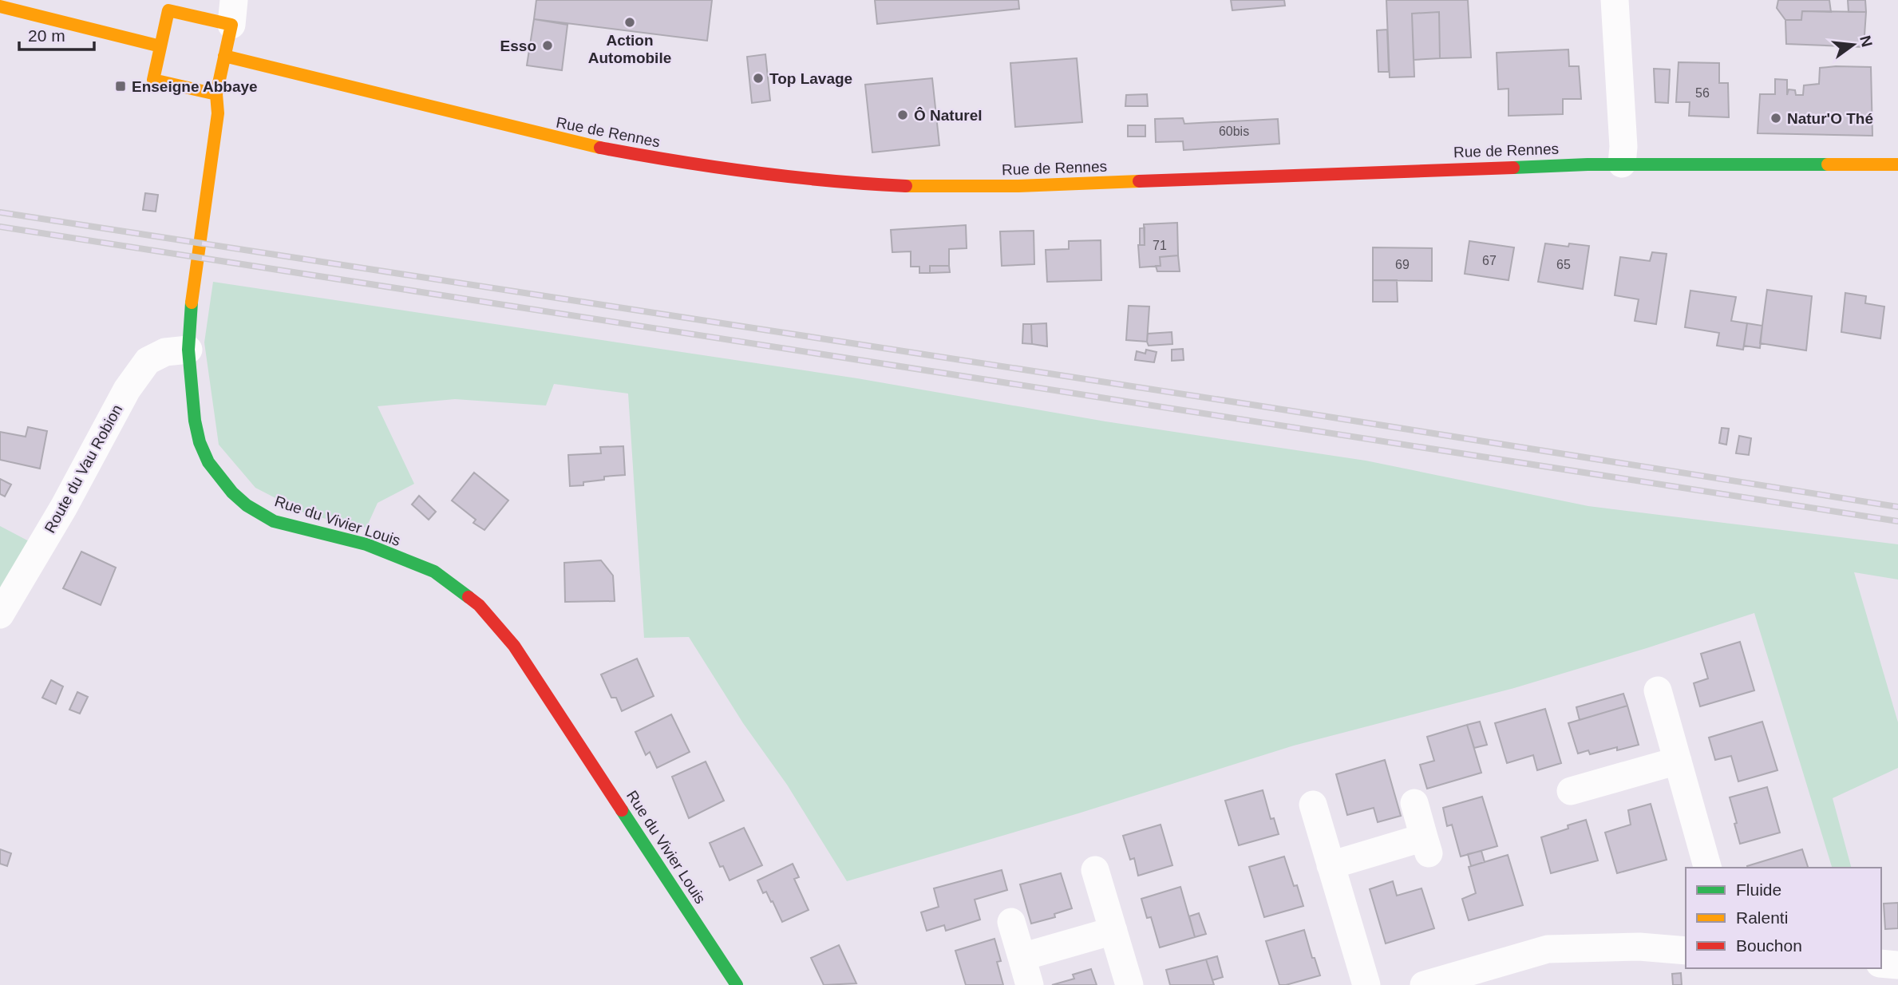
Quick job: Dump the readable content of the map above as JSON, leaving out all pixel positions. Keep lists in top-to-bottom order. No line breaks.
{"streets":{"main road":["Rue de Rennes","Rue du Vivier Louis"],"street":["Route du Vau Robion"]},"crossings":[["Rue de Rennes","Rue du Vivier Louis"],["Route du Vau Robion","Rue du Vivier Louis"]],"places":{"other":["Action Automobile","Esso","Top Lavage","Ô Naturel","Natur'O Thé"],"transit":["Enseigne Abbaye"]},"house_numbers":["56","60bis","71","67","69","65"],"legend":["Fluide","Ralenti","Bouchon"],"scale_bar":"20 m","north":"right"}
